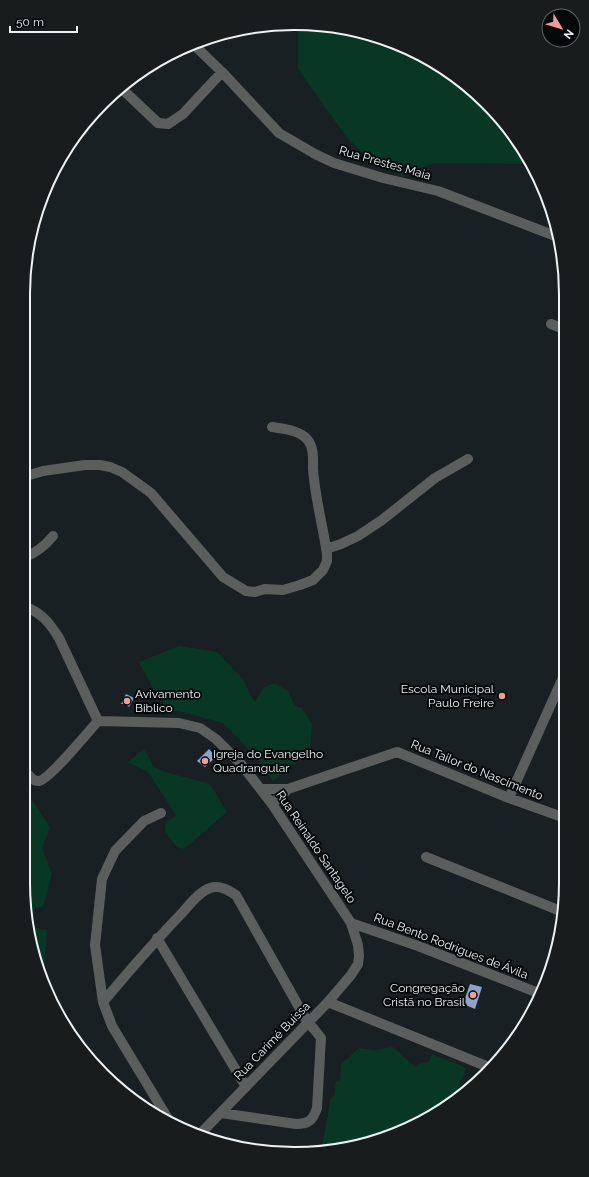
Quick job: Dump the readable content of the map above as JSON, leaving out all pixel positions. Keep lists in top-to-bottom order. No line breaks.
{"streets":{"street":["Rua Prestes Maia","Rua Tailor do Nascimento","Rua Reinaldo Santagelo","Rua Bento Rodrigues de Ávila","Rua Carimé Buíssa"]},"crossings":[["Rua Tailor do Nascimento","Rua Reinaldo Santagelo"],["Rua Reinaldo Santagelo","Rua Bento Rodrigues de Ávila"],["Rua Reinaldo Santagelo","Rua Carimé Buíssa"]],"places":["Escola Municipal Paulo Freire","Avivamento Biblico","Igreja do Evangelho Quadrangular","Congregação Cristã no Brasil"],"scale_bar":"50 m","north":"bottom right"}
